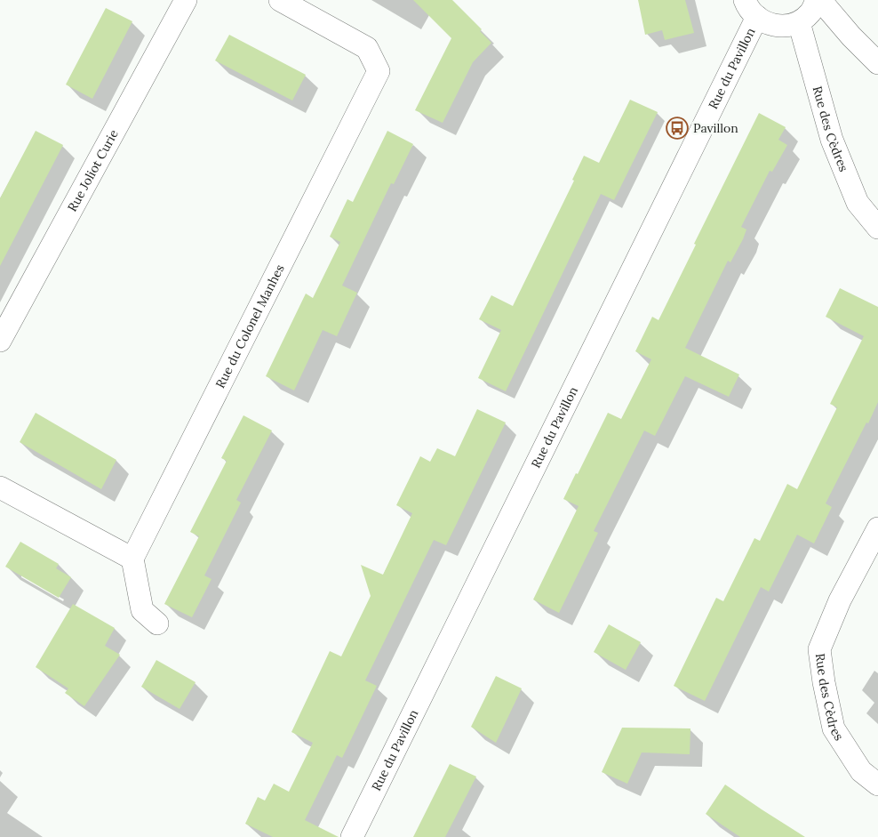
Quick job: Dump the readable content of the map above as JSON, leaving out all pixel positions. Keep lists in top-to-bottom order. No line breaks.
{"streets":{"street":["Rue du Pavillon","Rue des Cèdres","Rue Joliot Curie","Rue du Colonel Manhes"]},"places":{"bus stop":["Pavillon"]}}
